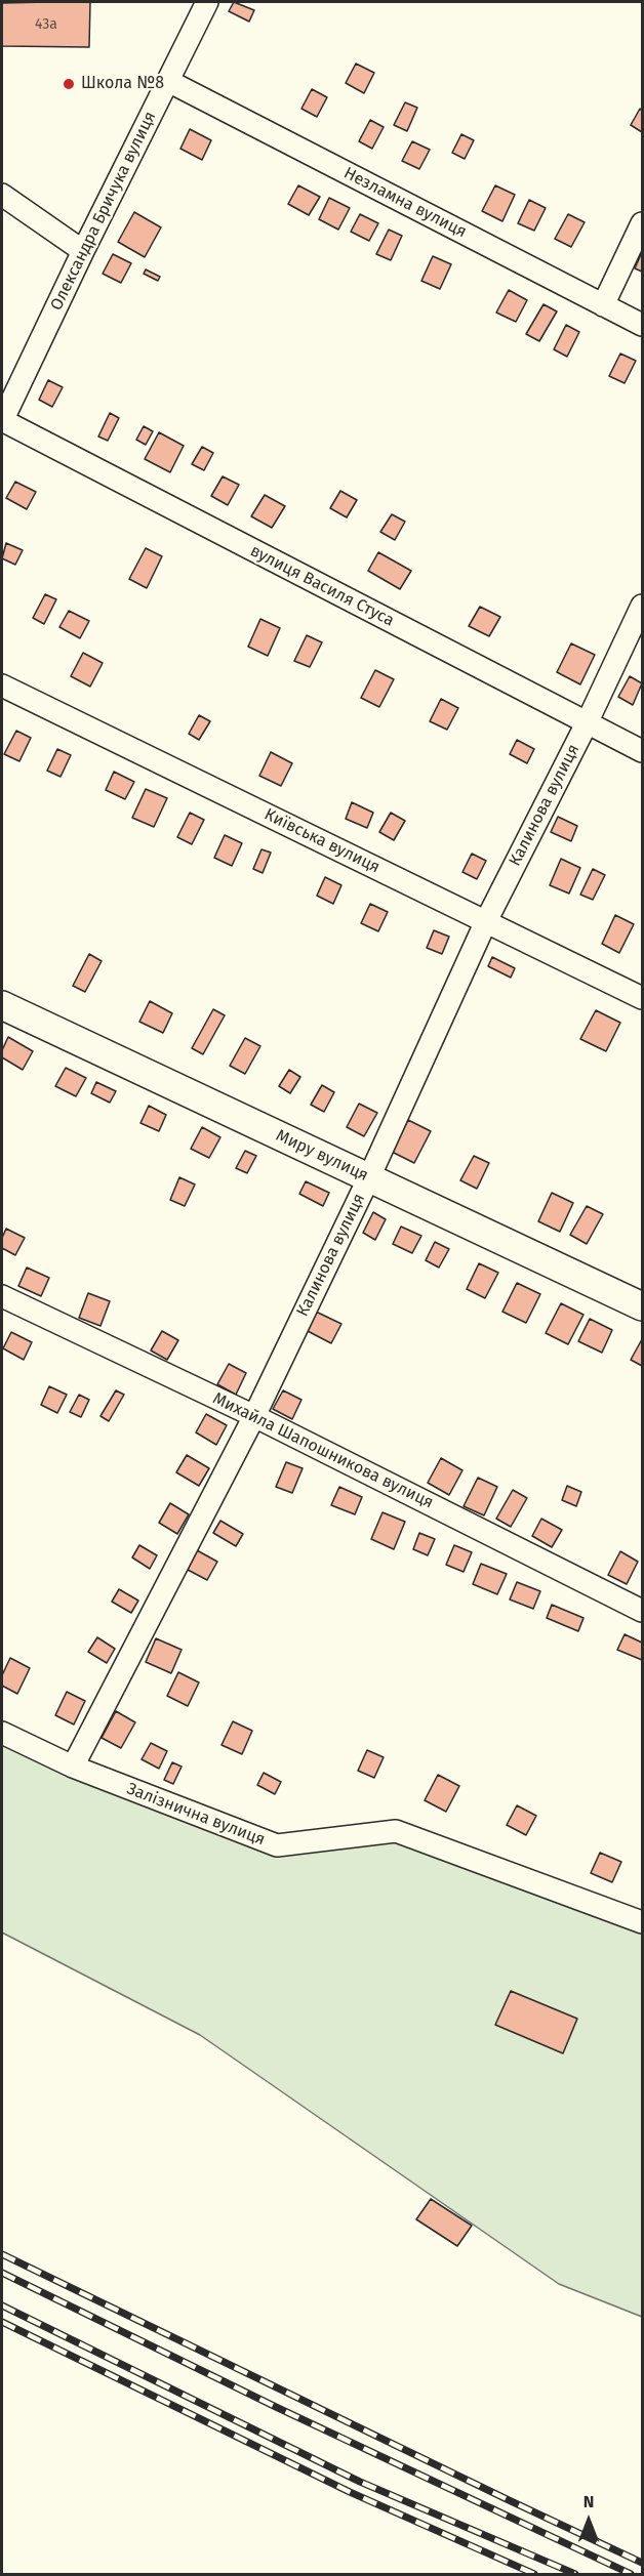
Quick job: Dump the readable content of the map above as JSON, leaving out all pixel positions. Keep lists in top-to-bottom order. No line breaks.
{"streets":{"main road":["Миру вулиця"],"street":["Незламна вулиця","Олександра Бричука вулиця","вулиця Василя Стуса","Калинова вулиця","Київська вулиця","Михайла Шапошникова вулиця","Залізнична вулиця"]},"crossings":[["Незламна вулиця","Олександра Бричука вулиця"],["Олександра Бричука вулиця","вулиця Василя Стуса"],["вулиця Василя Стуса","Калинова вулиця"],["Калинова вулиця","Київська вулиця"],["Калинова вулиця","Миру вулиця"],["Калинова вулиця","Михайла Шапошникова вулиця"],["Калинова вулиця","Залізнична вулиця"]],"places":["Школа №8"],"house_numbers":["43а"],"north":"top"}
